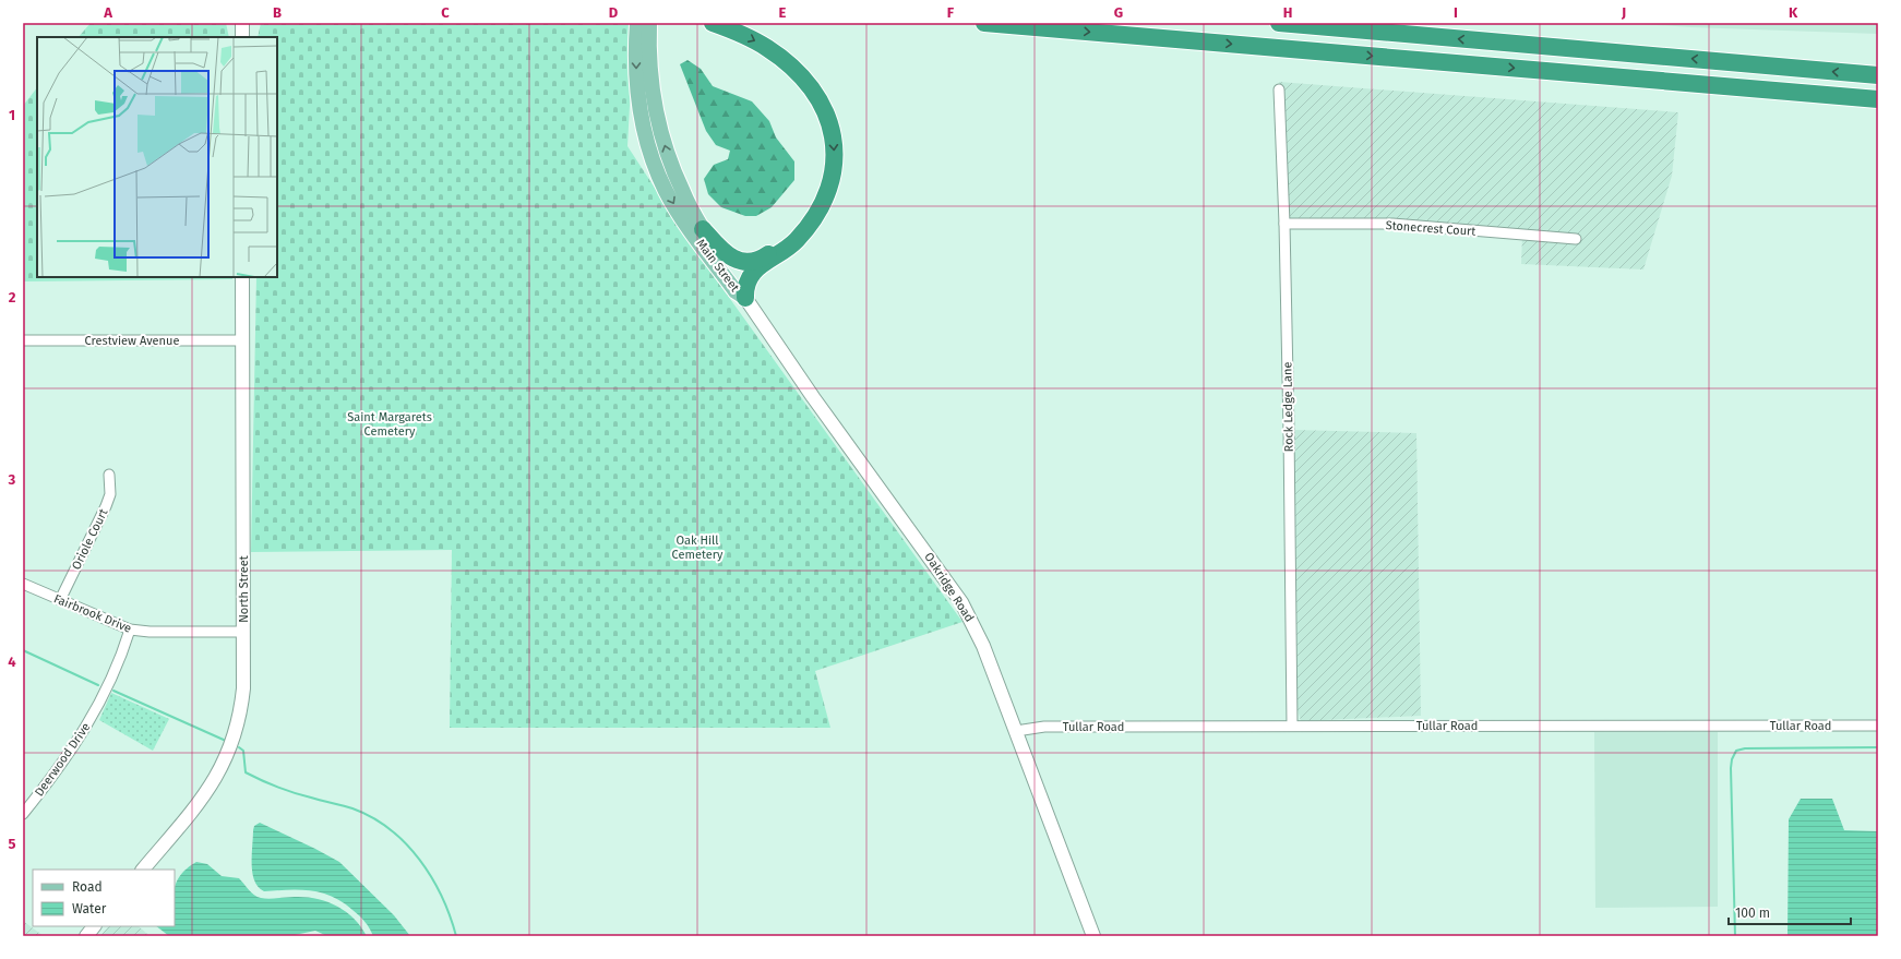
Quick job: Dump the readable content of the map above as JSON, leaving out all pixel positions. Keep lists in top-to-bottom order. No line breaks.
{"streets":{"main road":["Main Street"],"street":["Stonecrest Court","Crestview Avenue","Rock Ledge Lane","Oriole Court","Oakridge Road","North Street","Fairbrook Drive","Tullar Road","Deerwood Drive"]},"crossings":[["Stonecrest Court","Rock Ledge Lane"],["Main Street","Oakridge Road"],["Crestview Avenue","North Street"],["Rock Ledge Lane","Tullar Road"],["Oriole Court","Fairbrook Drive"],["Oakridge Road","Tullar Road"],["North Street","Fairbrook Drive"],["Fairbrook Drive","Deerwood Drive"]],"parks":["Saint Margarets Cemetery","Oak Hill Cemetery"],"legend":["Road","Water"],"scale_bar":"100 m","grid":{"columns":["A","B","C","D","E","F","G","H","I","J","K"],"rows":["1","2","3","4","5"]}}
